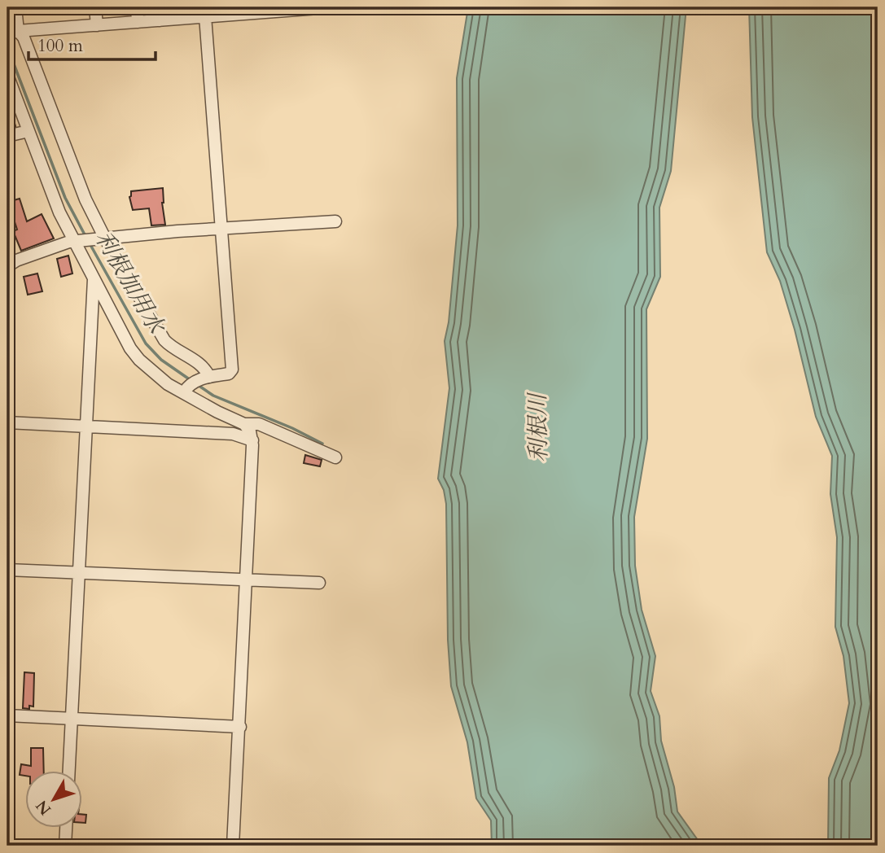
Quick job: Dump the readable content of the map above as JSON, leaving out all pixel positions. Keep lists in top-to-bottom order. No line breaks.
{"water":["利根加用水","利根川"],"scale_bar":"100 m","north":"bottom left"}
